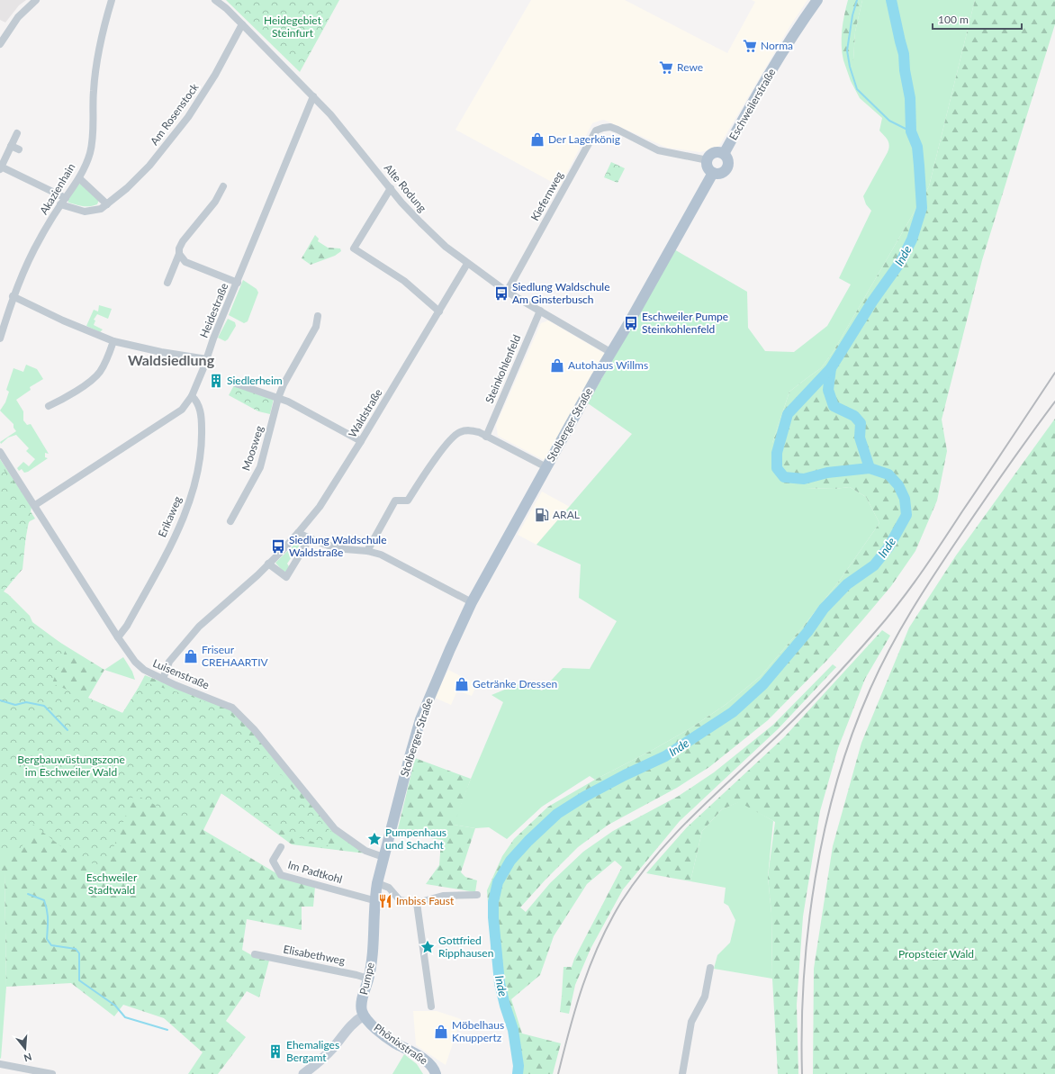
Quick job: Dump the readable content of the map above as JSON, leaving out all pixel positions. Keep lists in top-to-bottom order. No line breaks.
{"streets":{"main road":["Eschweilerstraße","Stolberger Straße","Pumpe","Phönixstraße"],"street":["Am Rosenstock","Alte Rodung","Akazienhain","Kiefernweg","Heidestraße","Steinkohlenfeld","Waldstraße","Moosweg","Erikaweg","Luisenstraße","Im Padtkohl","Elisabethweg"]},"crossings":[["Eschweilerstraße","Kiefernweg"],["Eschweilerstraße","Stolberger Straße"],["Am Rosenstock","Alte Rodung"],["Am Rosenstock","Akazienhain"],["Alte Rodung","Kiefernweg"],["Alte Rodung","Heidestraße"],["Alte Rodung","Steinkohlenfeld"],["Alte Rodung","Waldstraße"],["Alte Rodung","Stolberger Straße"],["Kiefernweg","Stolberger Straße"],["Heidestraße","Erikaweg"],["Heidestraße","Luisenstraße"],["Waldstraße","Luisenstraße"],["Stolberger Straße","Luisenstraße"],["Stolberger Straße","Pumpe"],["Erikaweg","Luisenstraße"],["Luisenstraße","Pumpe"],["Im Padtkohl","Pumpe"],["Elisabethweg","Pumpe"],["Pumpe","Phönixstraße"]],"districts":["Waldsiedlung"],"water":["Inde"],"parks":["Heidegebiet Steinfurt","Bergbauwüstungszone im Eschweiler Wald","Eschweiler Stadtwald","Propsteier Wald"],"places":{"supermarket":["Norma","Rewe"],"shop":["Der Lagerkönig","Autohaus Willms","Friseur CREHAARTIV","Getränke Dressen","Möbelhaus Knuppertz"],"bus stop":["Siedlung Waldschule Am Ginsterbusch","Eschweiler Pumpe Steinkohlenfeld","Siedlung Waldschule Waldstraße"],"building":["Siedlerheim","Ehemaliges Bergamt"],"fuel station":["ARAL"],"place":["Pumpenhaus und Schacht","Gottfried Ripphausen"],"restaurant":["Imbiss Faust"]},"scale_bar":"100 m","north":"bottom"}
